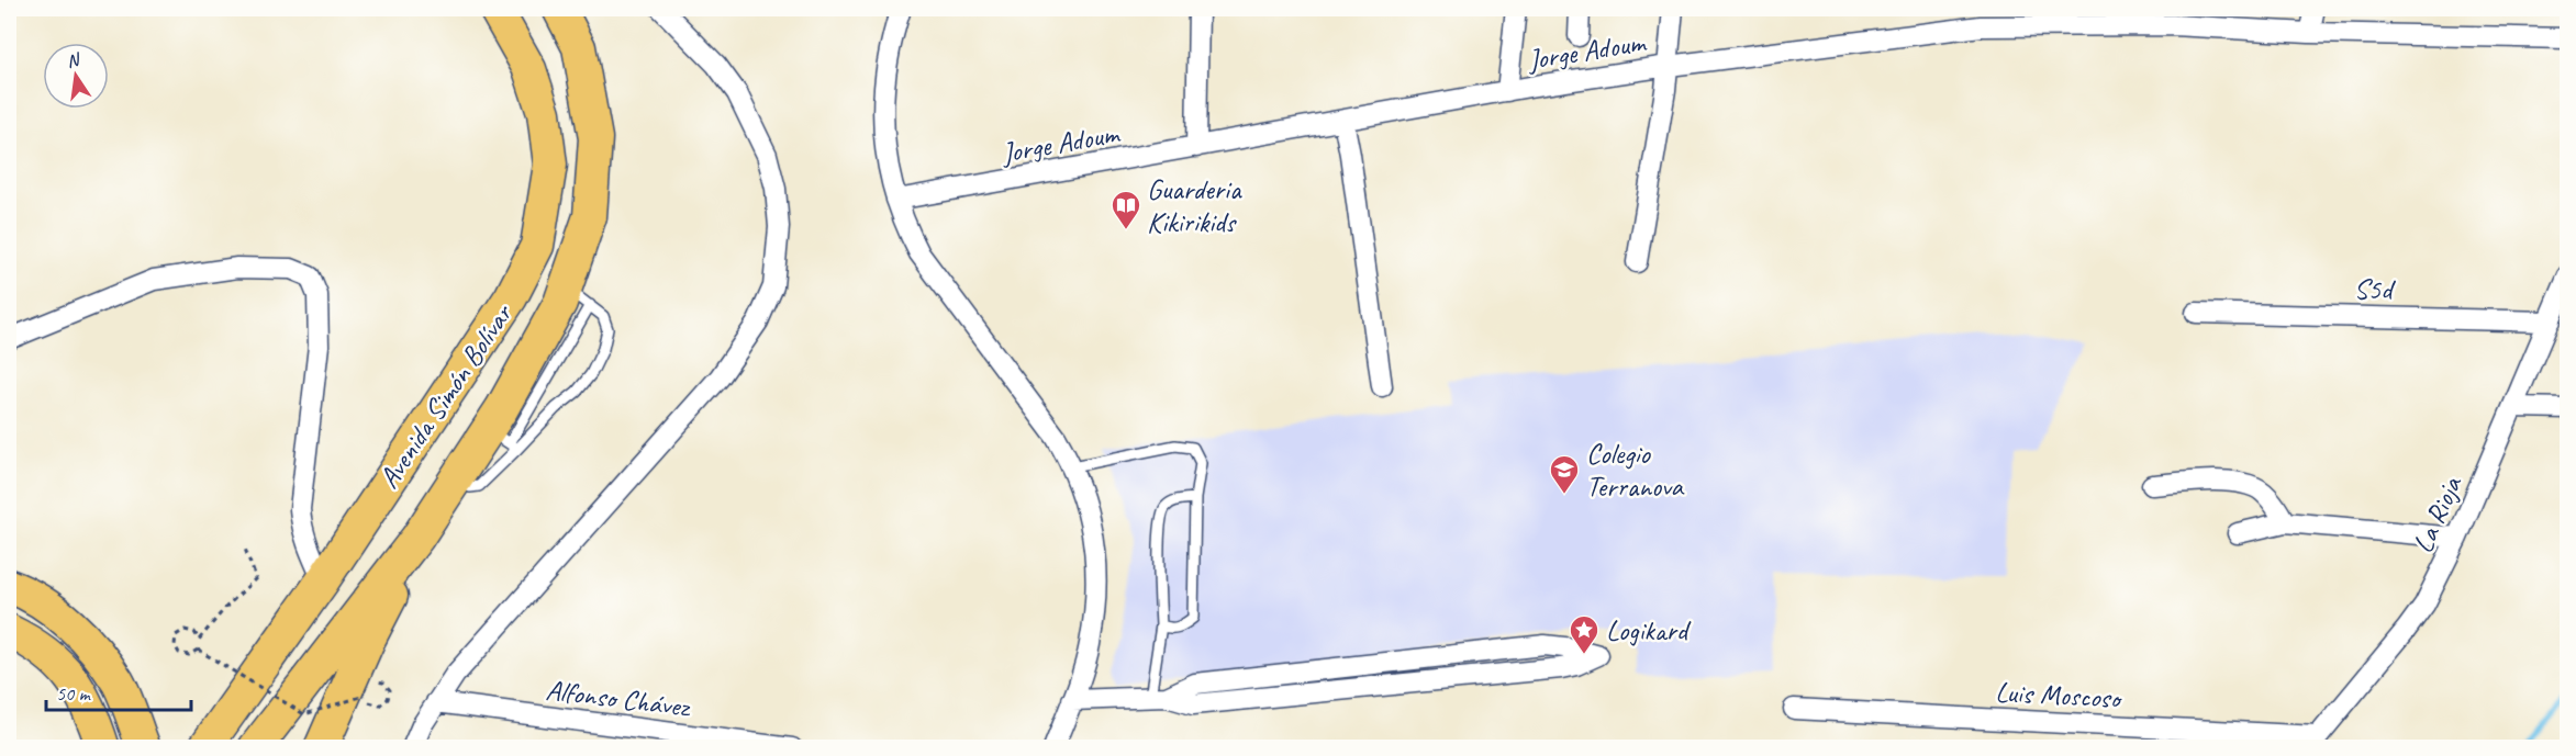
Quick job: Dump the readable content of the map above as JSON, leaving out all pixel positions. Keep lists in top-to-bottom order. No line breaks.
{"streets":{"highway":["Avenida Simón Bolívar"],"street":["Jorge Adoum","S5d","La Rioja","Luis Moscoso","Alfonso Chávez"]},"crossings":[["S5d","La Rioja"],["La Rioja","Luis Moscoso"]],"places":{"library":["Guarderia Kikirikids"],"school or university":["Colegio Terranova"],"place":["Logikard"]},"scale_bar":"50 m","north":"top"}
